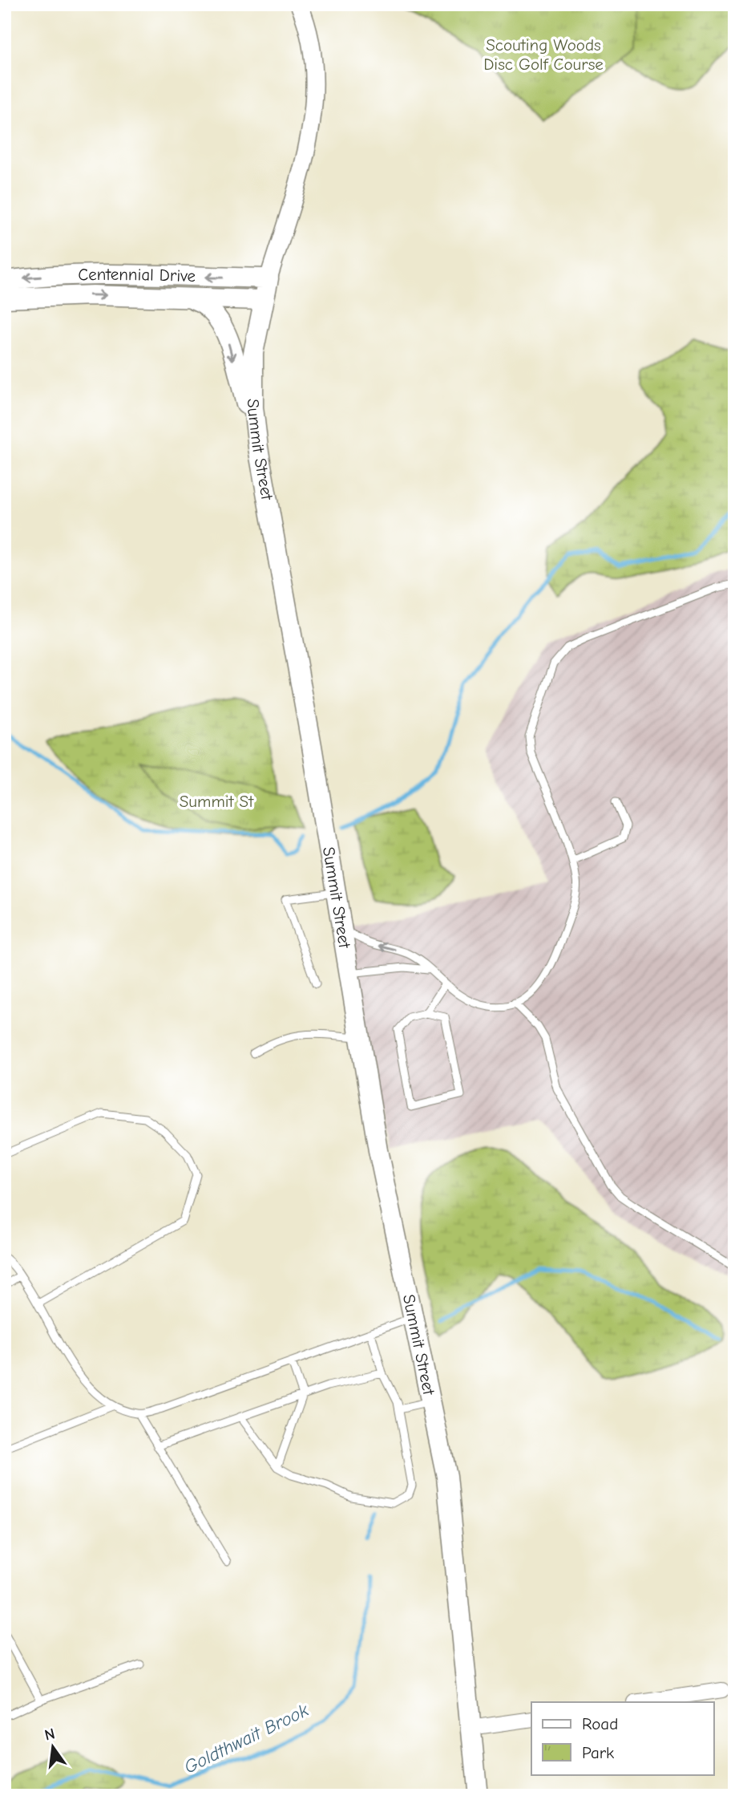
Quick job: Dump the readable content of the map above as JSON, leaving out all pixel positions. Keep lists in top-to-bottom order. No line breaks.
{"streets":{"main road":["Centennial Drive","Summit Street"]},"crossings":[["Centennial Drive","Summit Street"]],"water":["Goldthwait Brook"],"parks":["Scouting Woods Disc Golf Course","Summit St"],"legend":["Road","Park"],"north":"top"}
